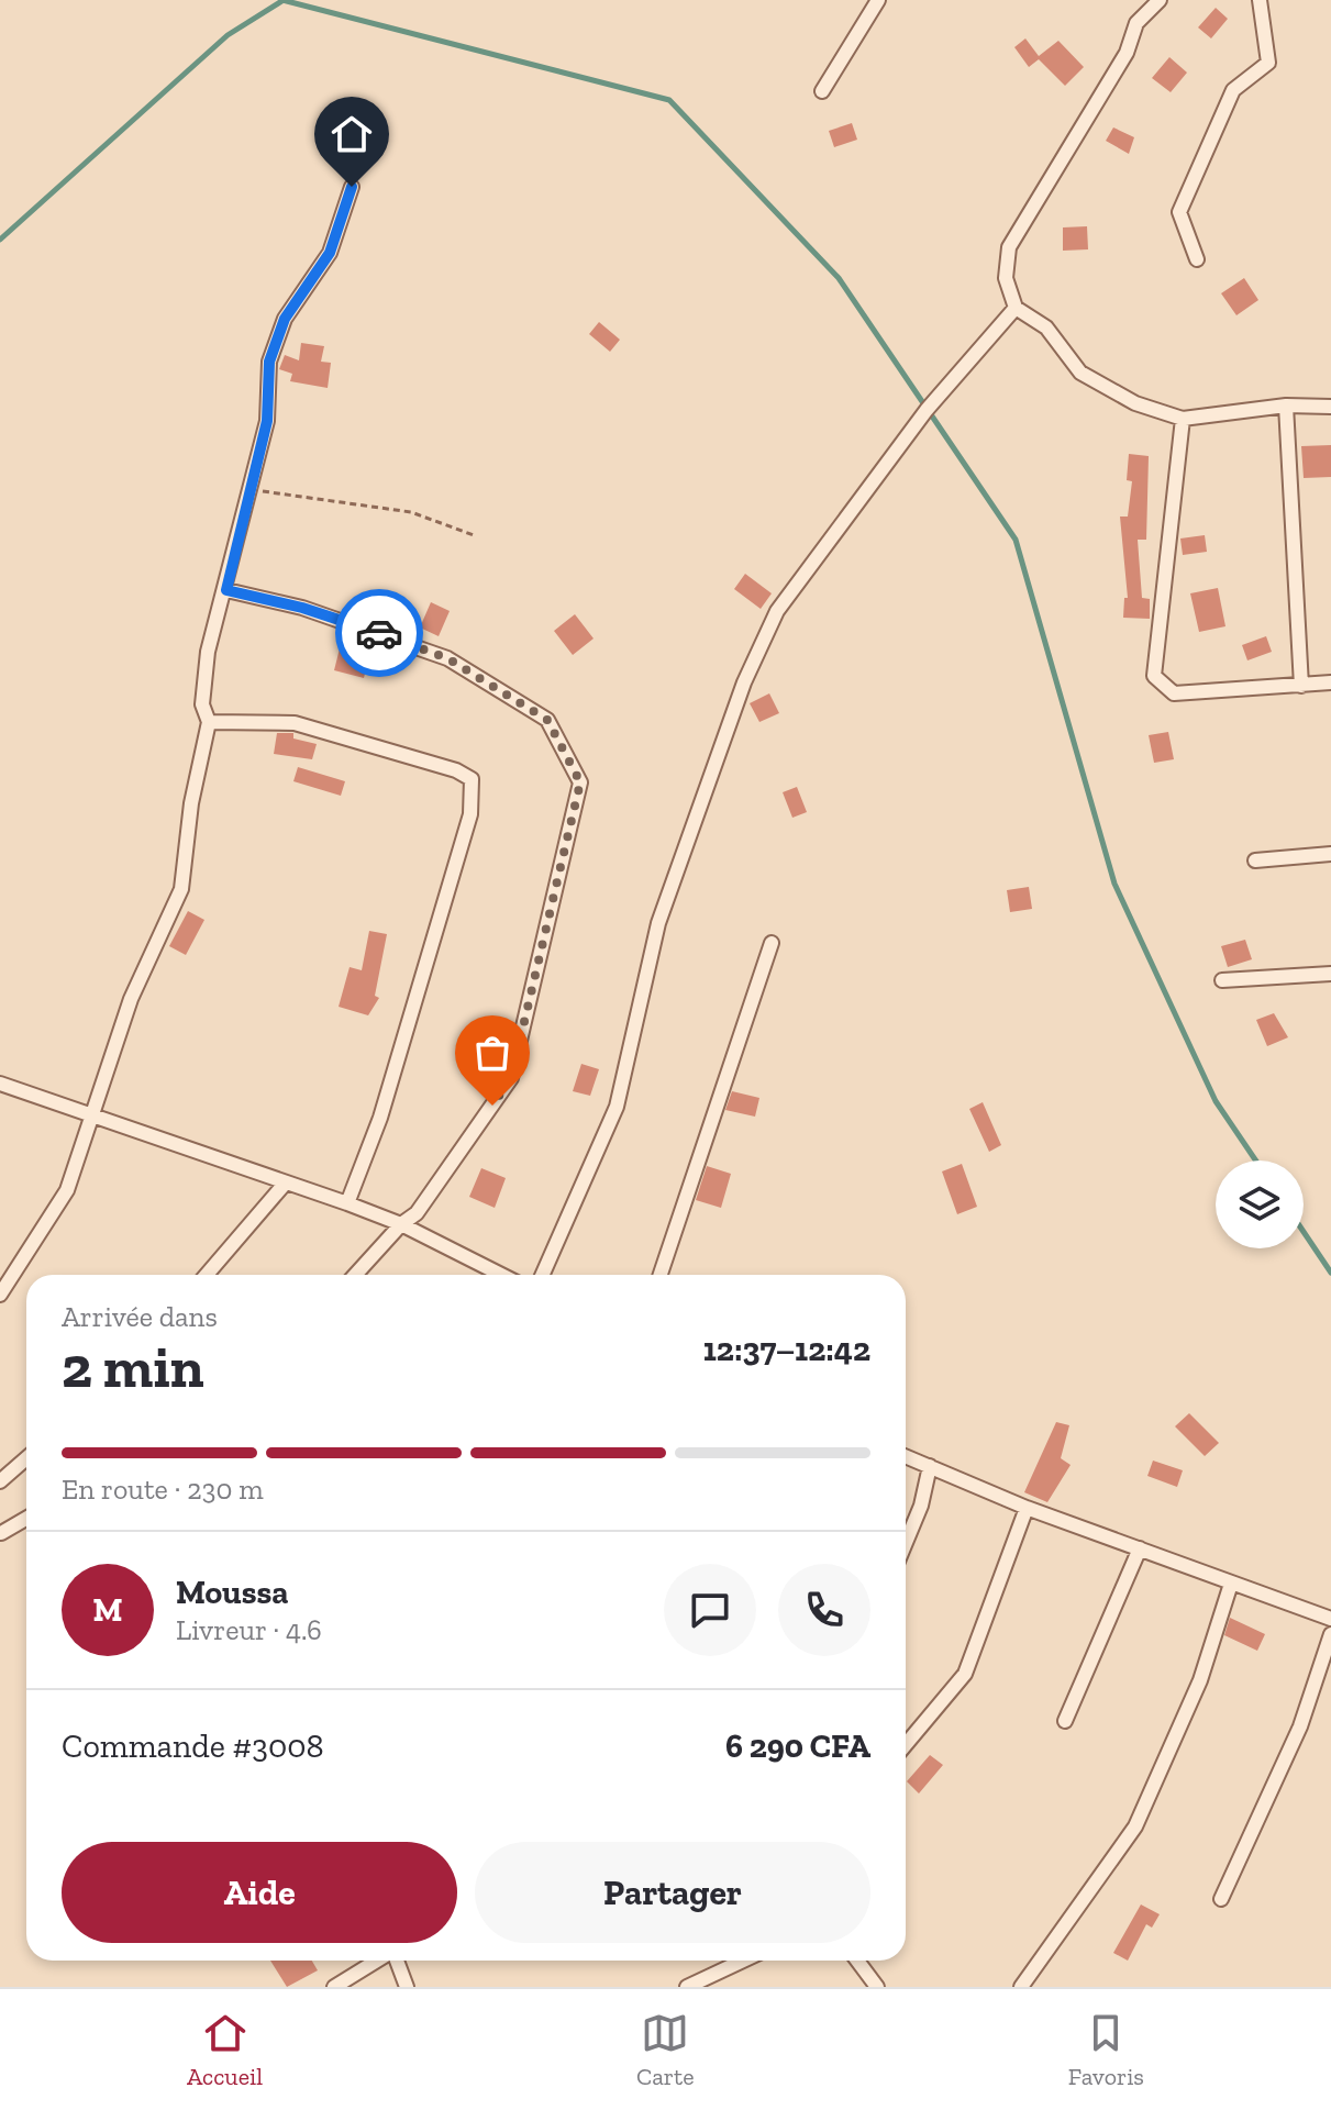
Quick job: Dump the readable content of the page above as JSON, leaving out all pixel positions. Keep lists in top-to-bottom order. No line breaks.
{"page":{"heading":["2 min","Arrivée dans","12:37–12:42"],"panel":["Moussa","Livreur · 4.6","Commande #3008","6 290 CFA"],"bar":"En route · 230 m","round":"M","buttons":["Aide","Partager"],"tabs":["Accueil","Carte","Favoris"]}}
